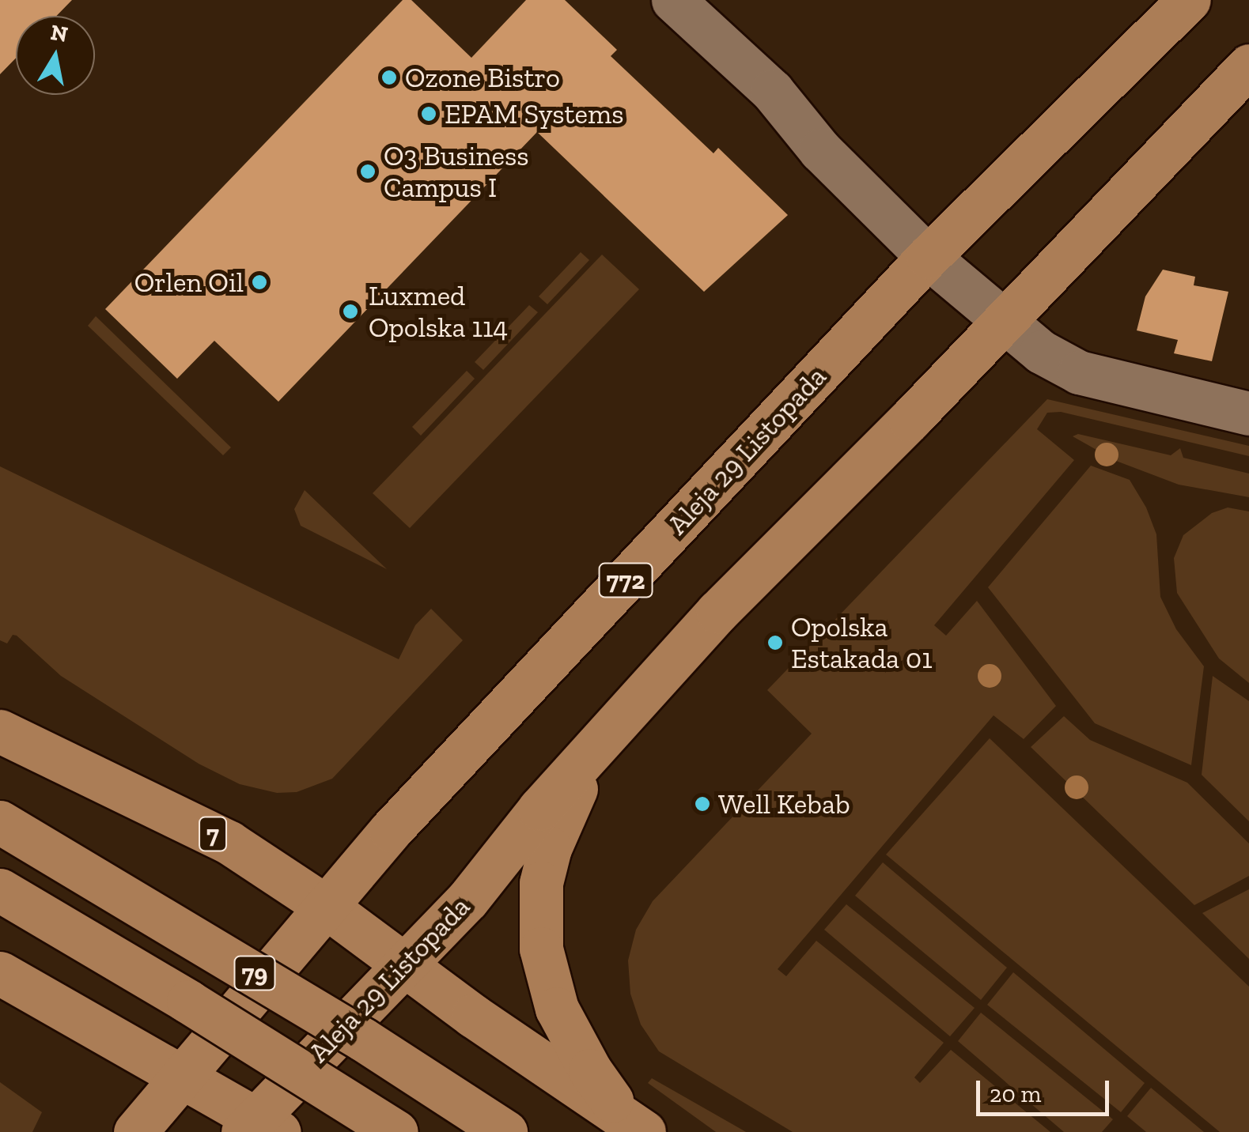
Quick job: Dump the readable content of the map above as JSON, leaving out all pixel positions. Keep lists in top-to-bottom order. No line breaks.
{"streets":{"main road":["Aleja 29 Listopada","772","7","79"]},"crossings":[["Aleja 29 Listopada","7"]],"places":["Ozone Bistro","EPAM Systems","O3 Business Campus I","Orlen Oil","Luxmed Opolska 114","Opolska Estakada 01","Well Kebab"],"scale_bar":"20 m","north":"top"}
